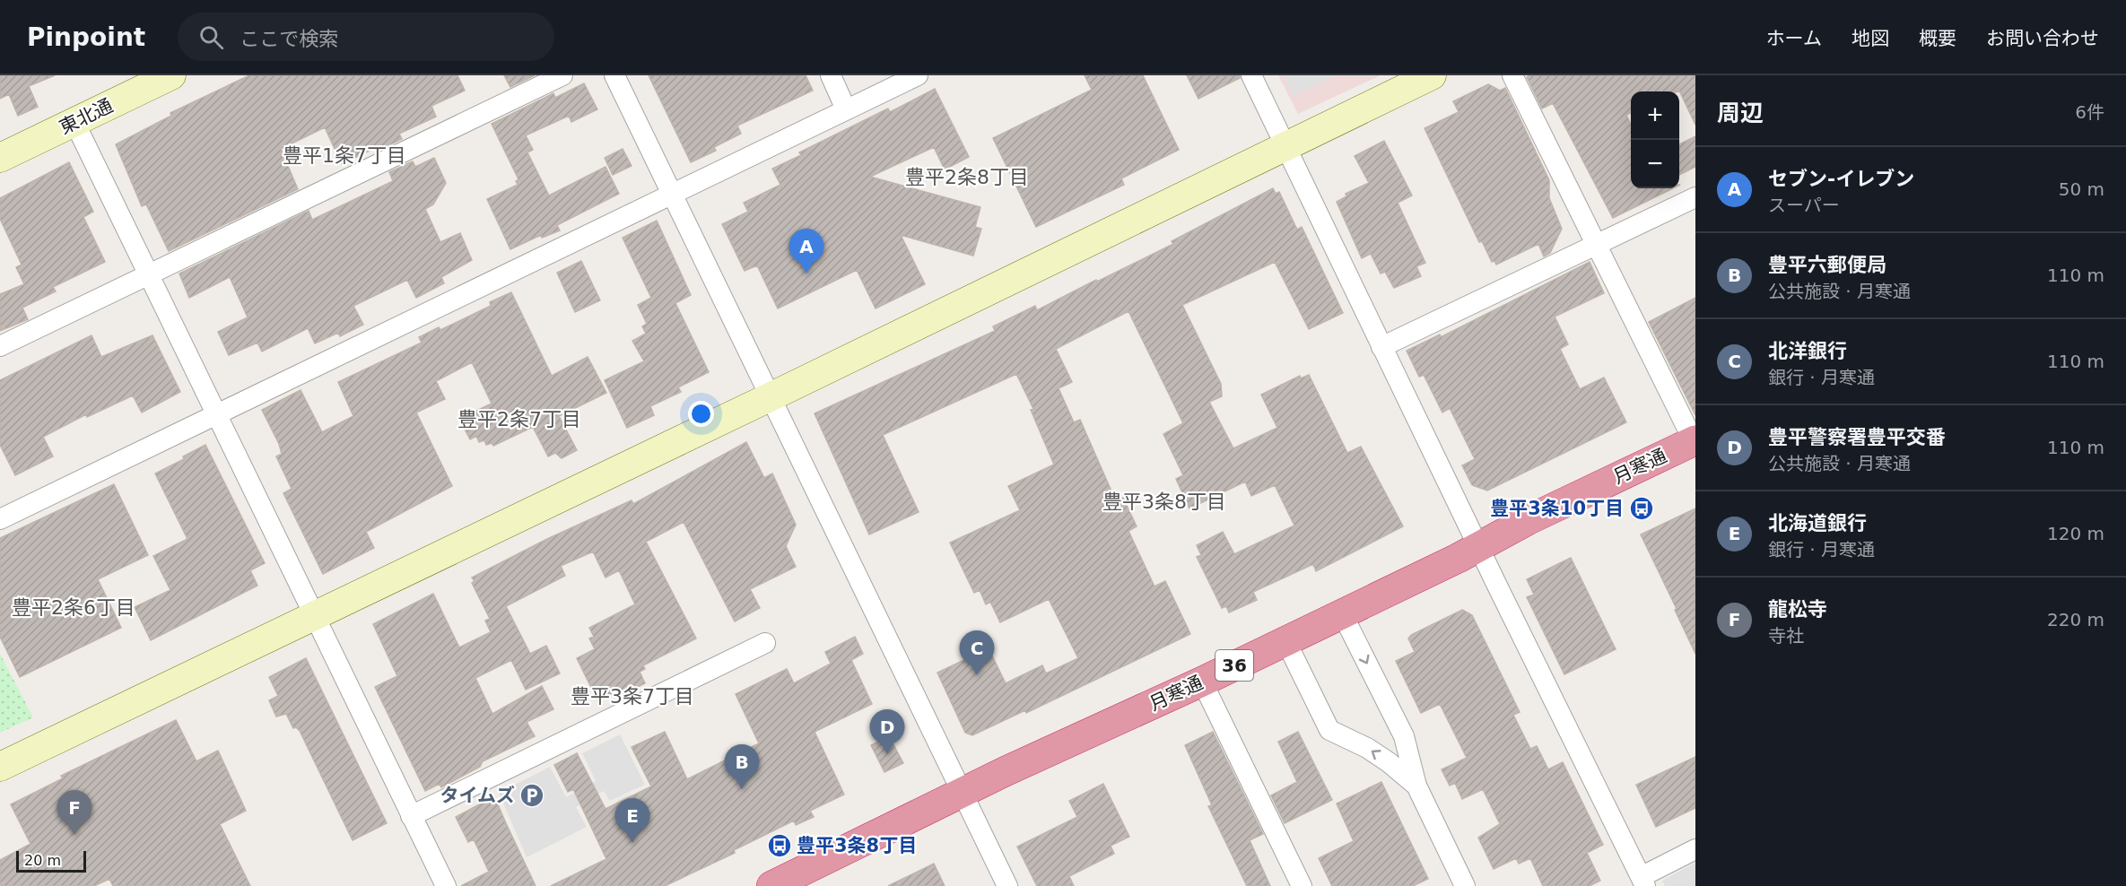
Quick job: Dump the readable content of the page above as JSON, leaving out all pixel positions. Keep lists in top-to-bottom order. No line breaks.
{"streets":{"highway":["月寒通","36"],"street":["東北通"]},"districts":["豊平1条7丁目","豊平2条8丁目","豊平2条7丁目","豊平3条8丁目","豊平2条6丁目","豊平3条7丁目"],"places":{"bus stop":["豊平3条10丁目","豊平3条8丁目"],"parking":["タイムズ"]},"scale_bar":"20 m","page":{"header":"Pinpoint","search":"ここで検索","nav":["ホーム","地図","概要","お問い合わせ"],"heading":["周辺","6件"],"map_buttons":["+","−"],"list":[{"mark":"A","name":"セブン-イレブン","note":"スーパー","value":"50 m"},{"mark":"B","name":"豊平六郵便局","note":"公共施設 · 月寒通","value":"110 m"},{"mark":"C","name":"北洋銀行","note":"銀行 · 月寒通","value":"110 m"},{"mark":"D","name":"豊平警察署豊平交番","note":"公共施設 · 月寒通","value":"110 m"},{"mark":"E","name":"北海道銀行","note":"銀行 · 月寒通","value":"120 m"},{"mark":"F","name":"龍松寺","note":"寺社","value":"220 m"}],"pins":["A","C","D","B","F","E"],"scale":"20 m"}}
